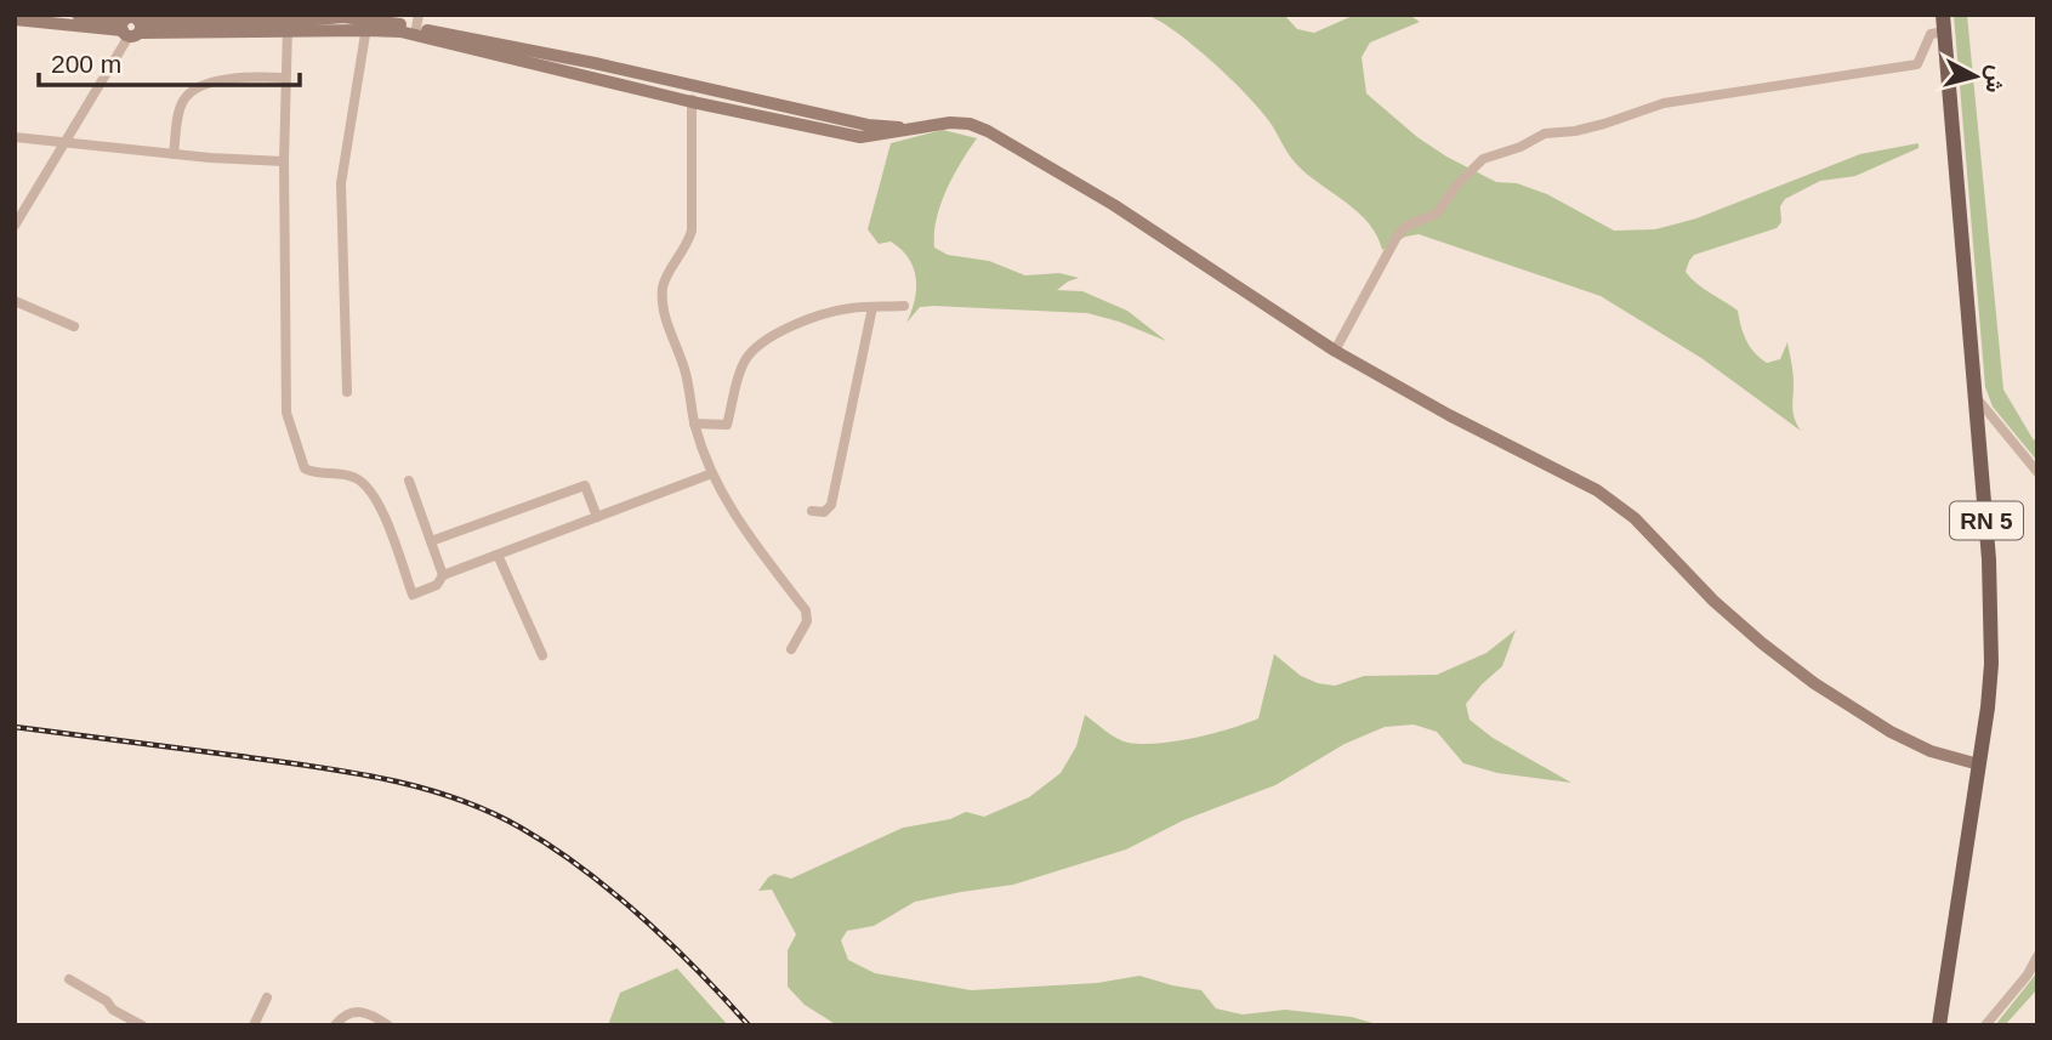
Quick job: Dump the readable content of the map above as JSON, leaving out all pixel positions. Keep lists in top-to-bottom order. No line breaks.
{"streets":{"main road":["RN 5"]},"scale_bar":"200 m","north":"right"}
